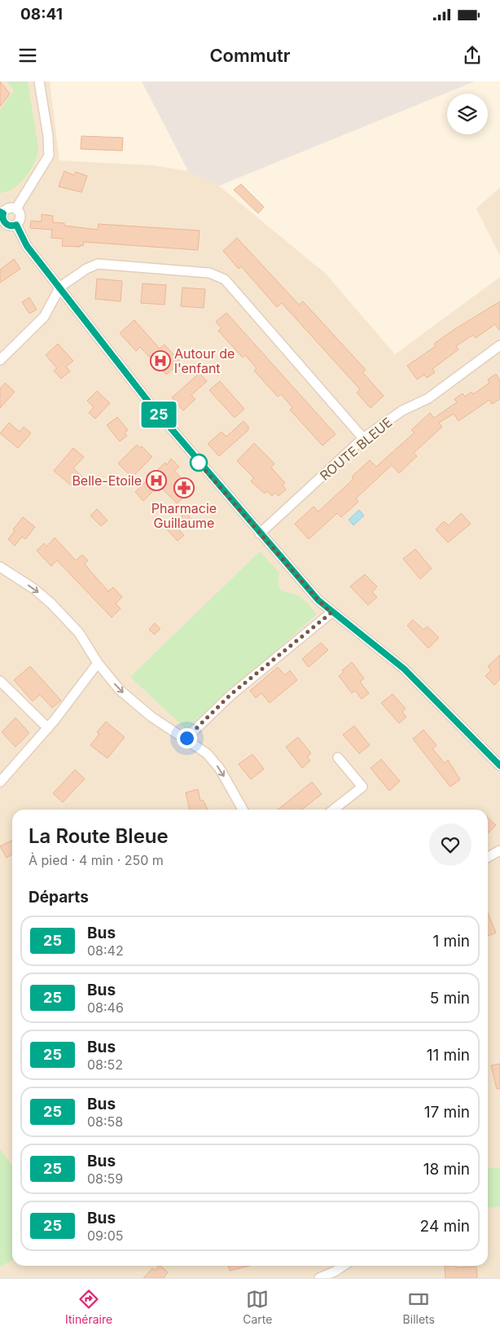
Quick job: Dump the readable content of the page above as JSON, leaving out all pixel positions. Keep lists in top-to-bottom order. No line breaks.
{"streets":{"street":["ROUTE BLEUE"]},"places":{"hospital":["Autour de l'enfant","Belle-Etoile"],"pharmacy":["Pharmacie Guillaume"]},"lines":["bus line 25"],"page":{"status":"08:41","header":"Commutr","on_map":"25","heading":[["La Route Bleue","À pied · 4 min · 250 m"],"Départs"],"list":[{"mark":"25","name":"Bus","note":"08:42","value":"1 min"},{"mark":"25","name":"Bus","note":"08:46","value":"5 min"},{"mark":"25","name":"Bus","note":"08:52","value":"11 min"},{"mark":"25","name":"Bus","note":"08:58","value":"17 min"},{"mark":"25","name":"Bus","note":"08:59","value":"18 min"},{"mark":"25","name":"Bus","note":"09:05","value":"24 min"}],"tabs":["Itinéraire","Carte","Billets"]}}
